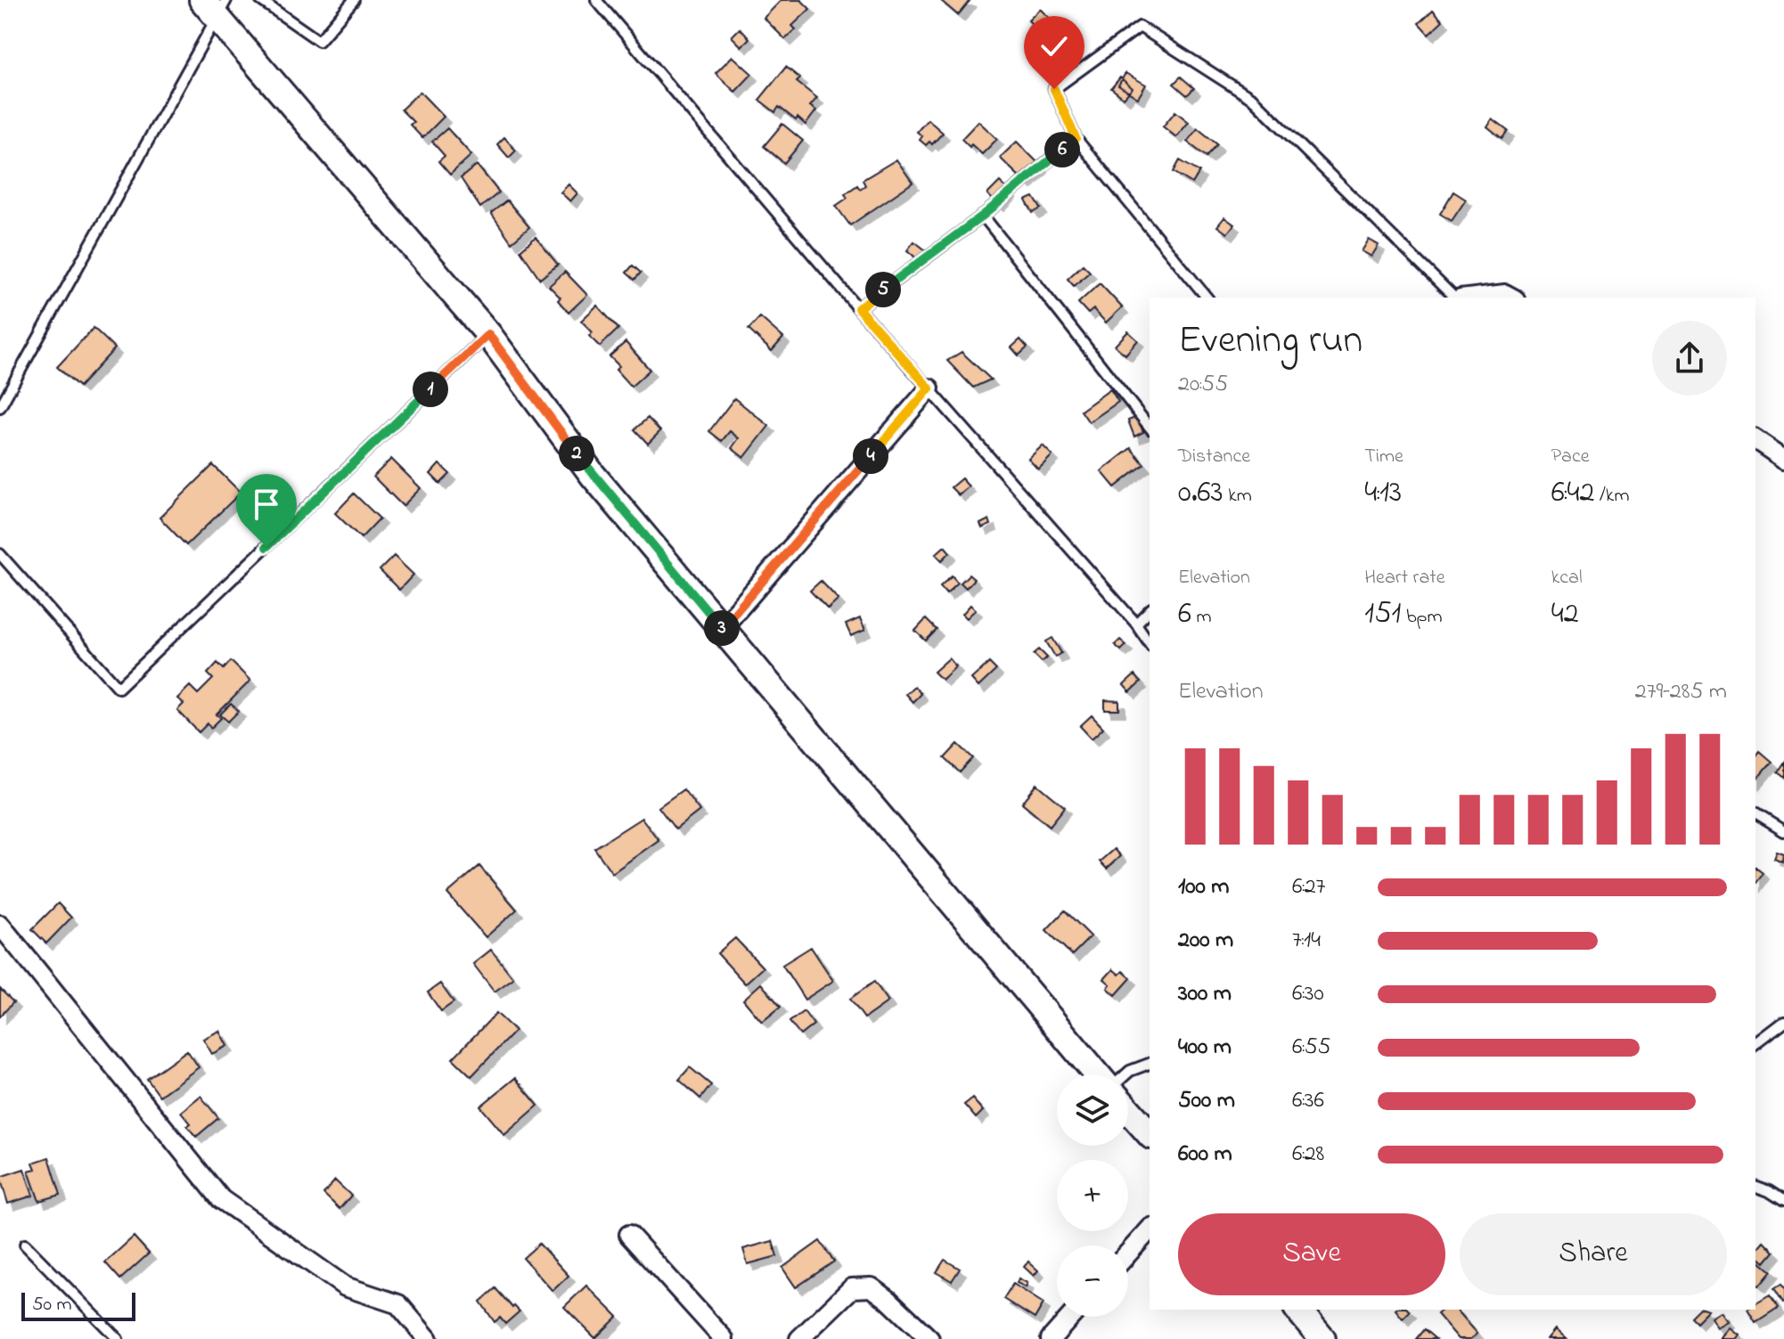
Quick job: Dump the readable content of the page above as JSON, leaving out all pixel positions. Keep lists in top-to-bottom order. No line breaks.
{"scale_bar":"50 m","page":{"pins":["6","5","1","2","4","3"],"heading":["Evening run","20:55"],"stats":[["Distance","0.63 km"],["Time","4:13"],["Pace","6:42 /km"],["Elevation","6 m"],["Heart rate","151 bpm"],["kcal","42"]],"chart":["Elevation","279–285 m"],"list":[{"name":"100 m","note":"6:27"},{"name":"200 m","note":"7:14"},{"name":"300 m","note":"6:30"},{"name":"400 m","note":"6:55"},{"name":"500 m","note":"6:36"},{"name":"600 m","note":"6:28"}],"map_buttons":["+","−"],"buttons":["Save","Share"],"scale":"50 m"}}
